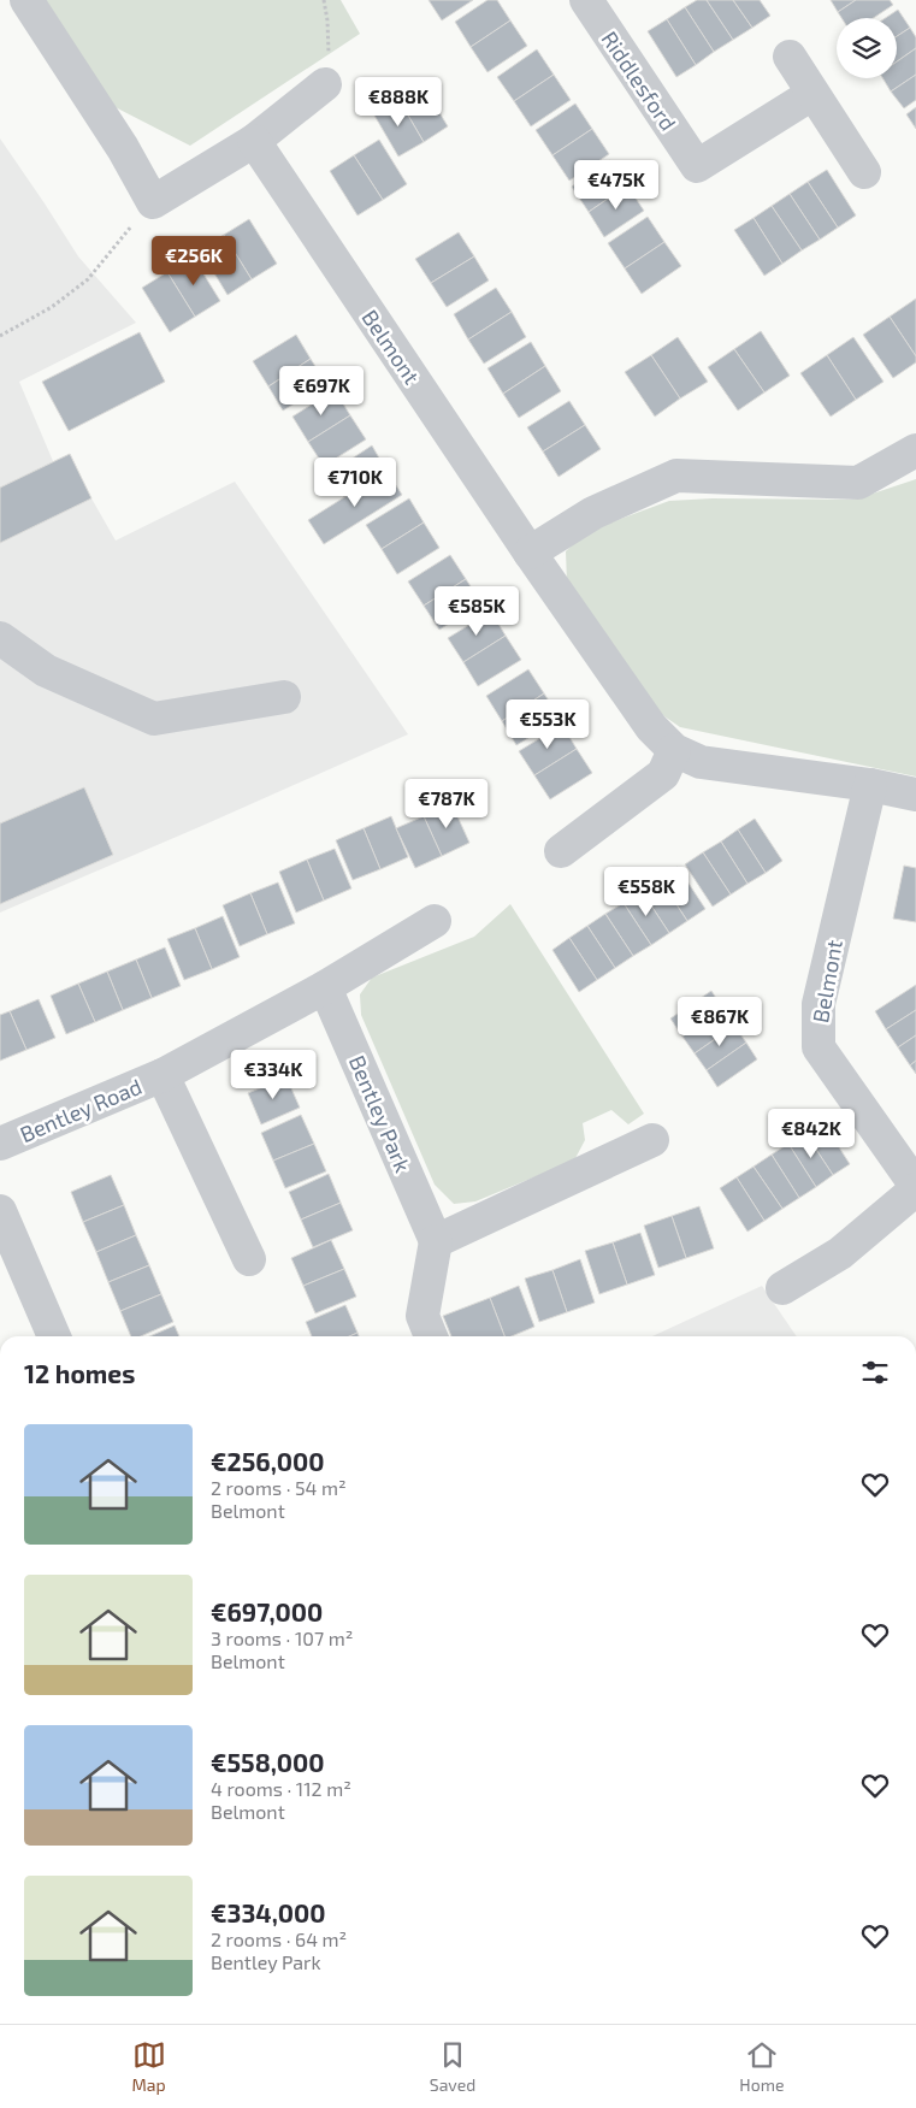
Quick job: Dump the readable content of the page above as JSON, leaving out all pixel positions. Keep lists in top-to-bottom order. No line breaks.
{"streets":{"street":["Riddlesford","Belmont","Bentley Road","Bentley Park"]},"page":{"price":["€888K","€475K","€256K","€697K","€710K","€585K","€553K","€787K","€558K","€867K","€334K","€842K"],"heading":"12 homes","list":[{"name":"€256,000","note":"2 rooms · 54 m² · Belmont"},{"name":"€697,000","note":"3 rooms · 107 m² · Belmont"},{"name":"€558,000","note":"4 rooms · 112 m² · Belmont"},{"name":"€334,000","note":"2 rooms · 64 m² · Bentley Park"}],"tabs":["Map","Saved","Home"]}}
